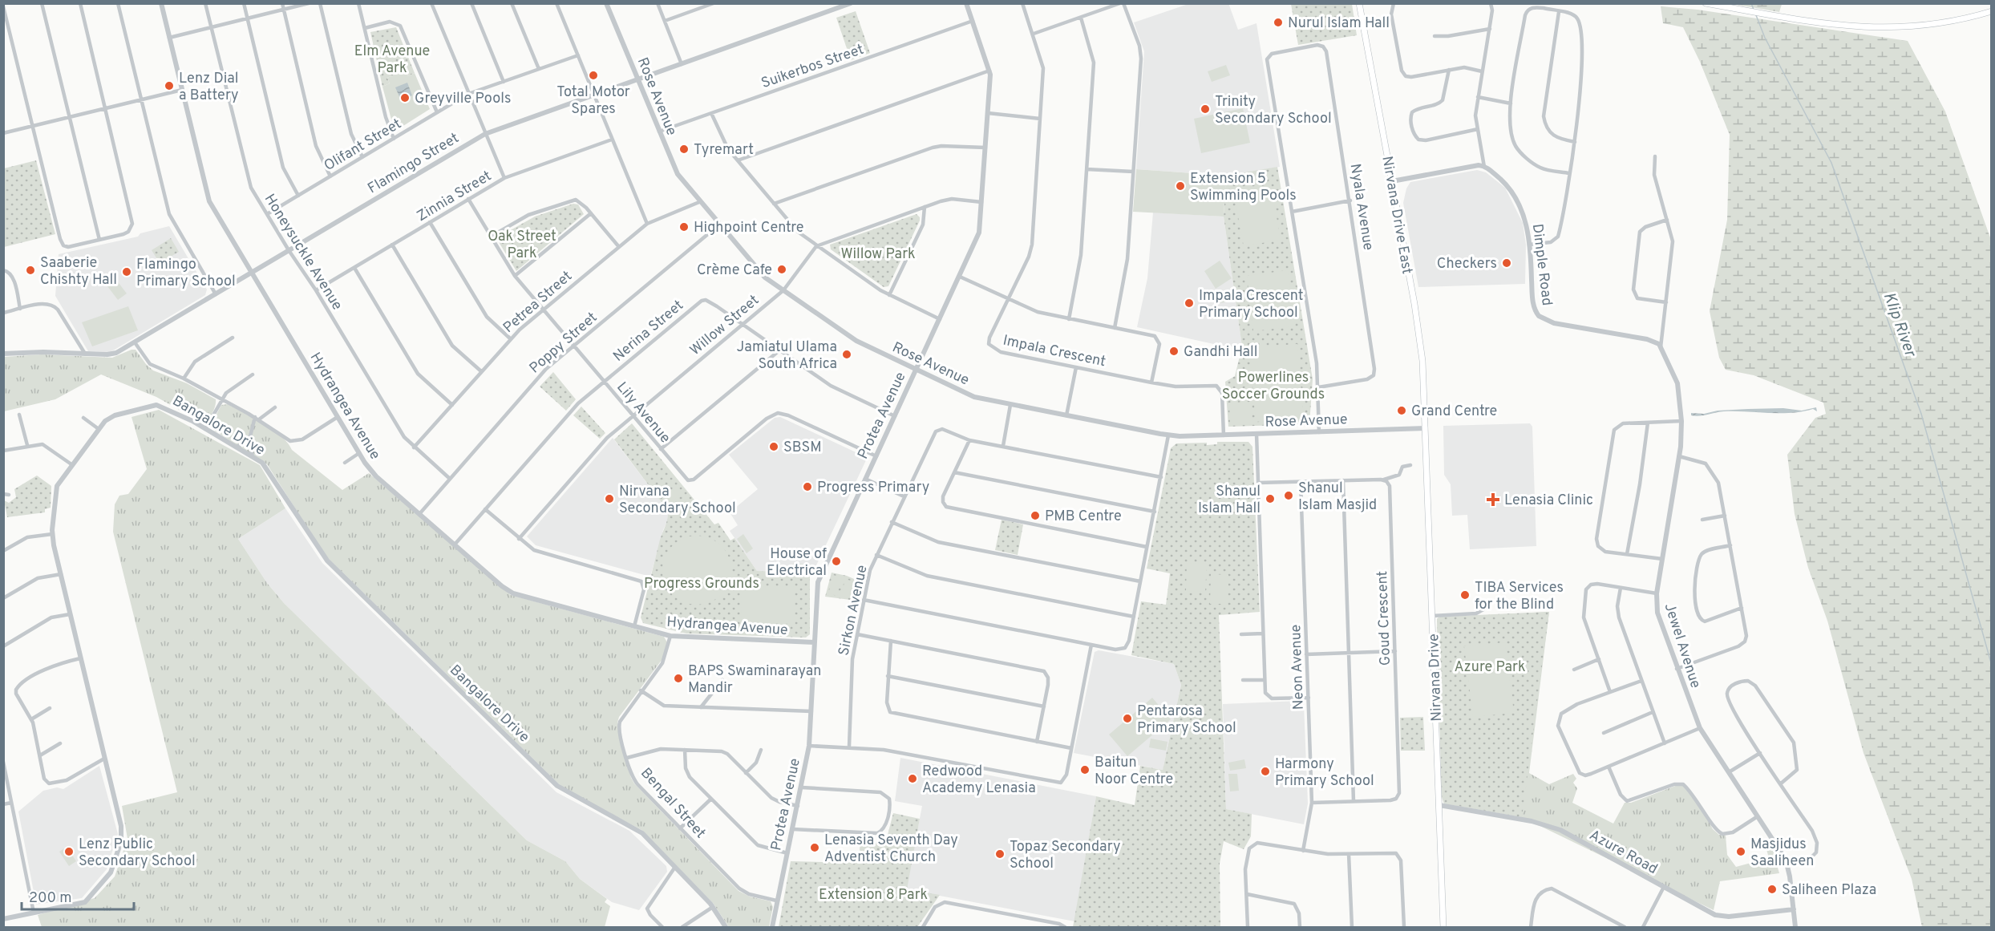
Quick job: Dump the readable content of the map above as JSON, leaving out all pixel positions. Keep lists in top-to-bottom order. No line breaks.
{"streets":{"main road":["Nirvana Drive East","Nirvana Drive"],"street":["Suikerbos Street","Rose Avenue","Olifant Street","Flamingo Street","Zinnia Street","Nyala Avenue","Honeysuckle Avenue","Dimple Road","Petrea Street","Willow Street","Nerina Street","Poppy Street","Impala Crescent","Hydrangea Avenue","Lily Avenue","Protea Avenue","Bangalore Drive","Sirkon Avenue","Goud Crescent","Jewel Avenue","Neon Avenue","Bengal Street","Azure Road"]},"crossings":[["Suikerbos Street","Rose Avenue"],["Suikerbos Street","Protea Avenue"],["Rose Avenue","Flamingo Street"],["Rose Avenue","Nirvana Drive East"],["Rose Avenue","Petrea Street"],["Rose Avenue","Willow Street"],["Rose Avenue","Poppy Street"],["Rose Avenue","Impala Crescent"],["Rose Avenue","Protea Avenue"],["Rose Avenue","Nirvana Drive"],["Olifant Street","Honeysuckle Avenue"],["Flamingo Street","Honeysuckle Avenue"],["Flamingo Street","Hydrangea Avenue"],["Zinnia Street","Honeysuckle Avenue"],["Zinnia Street","Lily Avenue"],["Nirvana Drive East","Nirvana Drive"],["Honeysuckle Avenue","Petrea Street"],["Honeysuckle Avenue","Poppy Street"],["Dimple Road","Jewel Avenue"],["Petrea Street","Lily Avenue"],["Willow Street","Nerina Street"],["Willow Street","Lily Avenue"],["Nerina Street","Hydrangea Avenue"],["Nerina Street","Lily Avenue"],["Nerina Street","Protea Avenue"],["Poppy Street","Hydrangea Avenue"],["Poppy Street","Lily Avenue"],["Hydrangea Avenue","Protea Avenue"],["Hydrangea Avenue","Bengal Street"],["Lily Avenue","Protea Avenue"],["Protea Avenue","Bengal Street"],["Goud Crescent","Neon Avenue"],["Jewel Avenue","Azure Road"],["Nirvana Drive","Azure Road"]],"water":["Klip River"],"parks":["Elm Avenue Park","Oak Street Park","Willow Park","Powerlines Soccer Grounds","Progress Grounds","Azure Park","Extension 8 Park"],"places":{"other":["Nurul Islam Hall","Total Motor Spares","Lenz Dial a Battery","Greyville Pools","Trinity Secondary School","Tyremart","Extension 5 Swimming Pools","Highpoint Centre","Checkers","Crème Cafe","Saaberie Chishty Hall","Flamingo Primary School","Impala Crescent Primary School","Gandhi Hall","Jamiatul Ulama South Africa","Grand Centre","SBSM","Progress Primary","Shanul Islam Masjid","Nirvana Secondary School","Shanul Islam Hall","PMB Centre","House of Electrical","TIBA Services for the Blind","BAPS Swaminarayan Mandir","Pentarosa Primary School","Baitun Noor Centre","Harmony Primary School","Redwood Academy Lenasia","Lenasia Seventh Day Adventist Church","Lenz Public Secondary School","Masjidus Saaliheen","Topaz Secondary School","Saliheen Plaza"],"health":["Lenasia Clinic"]},"scale_bar":"200 m"}
